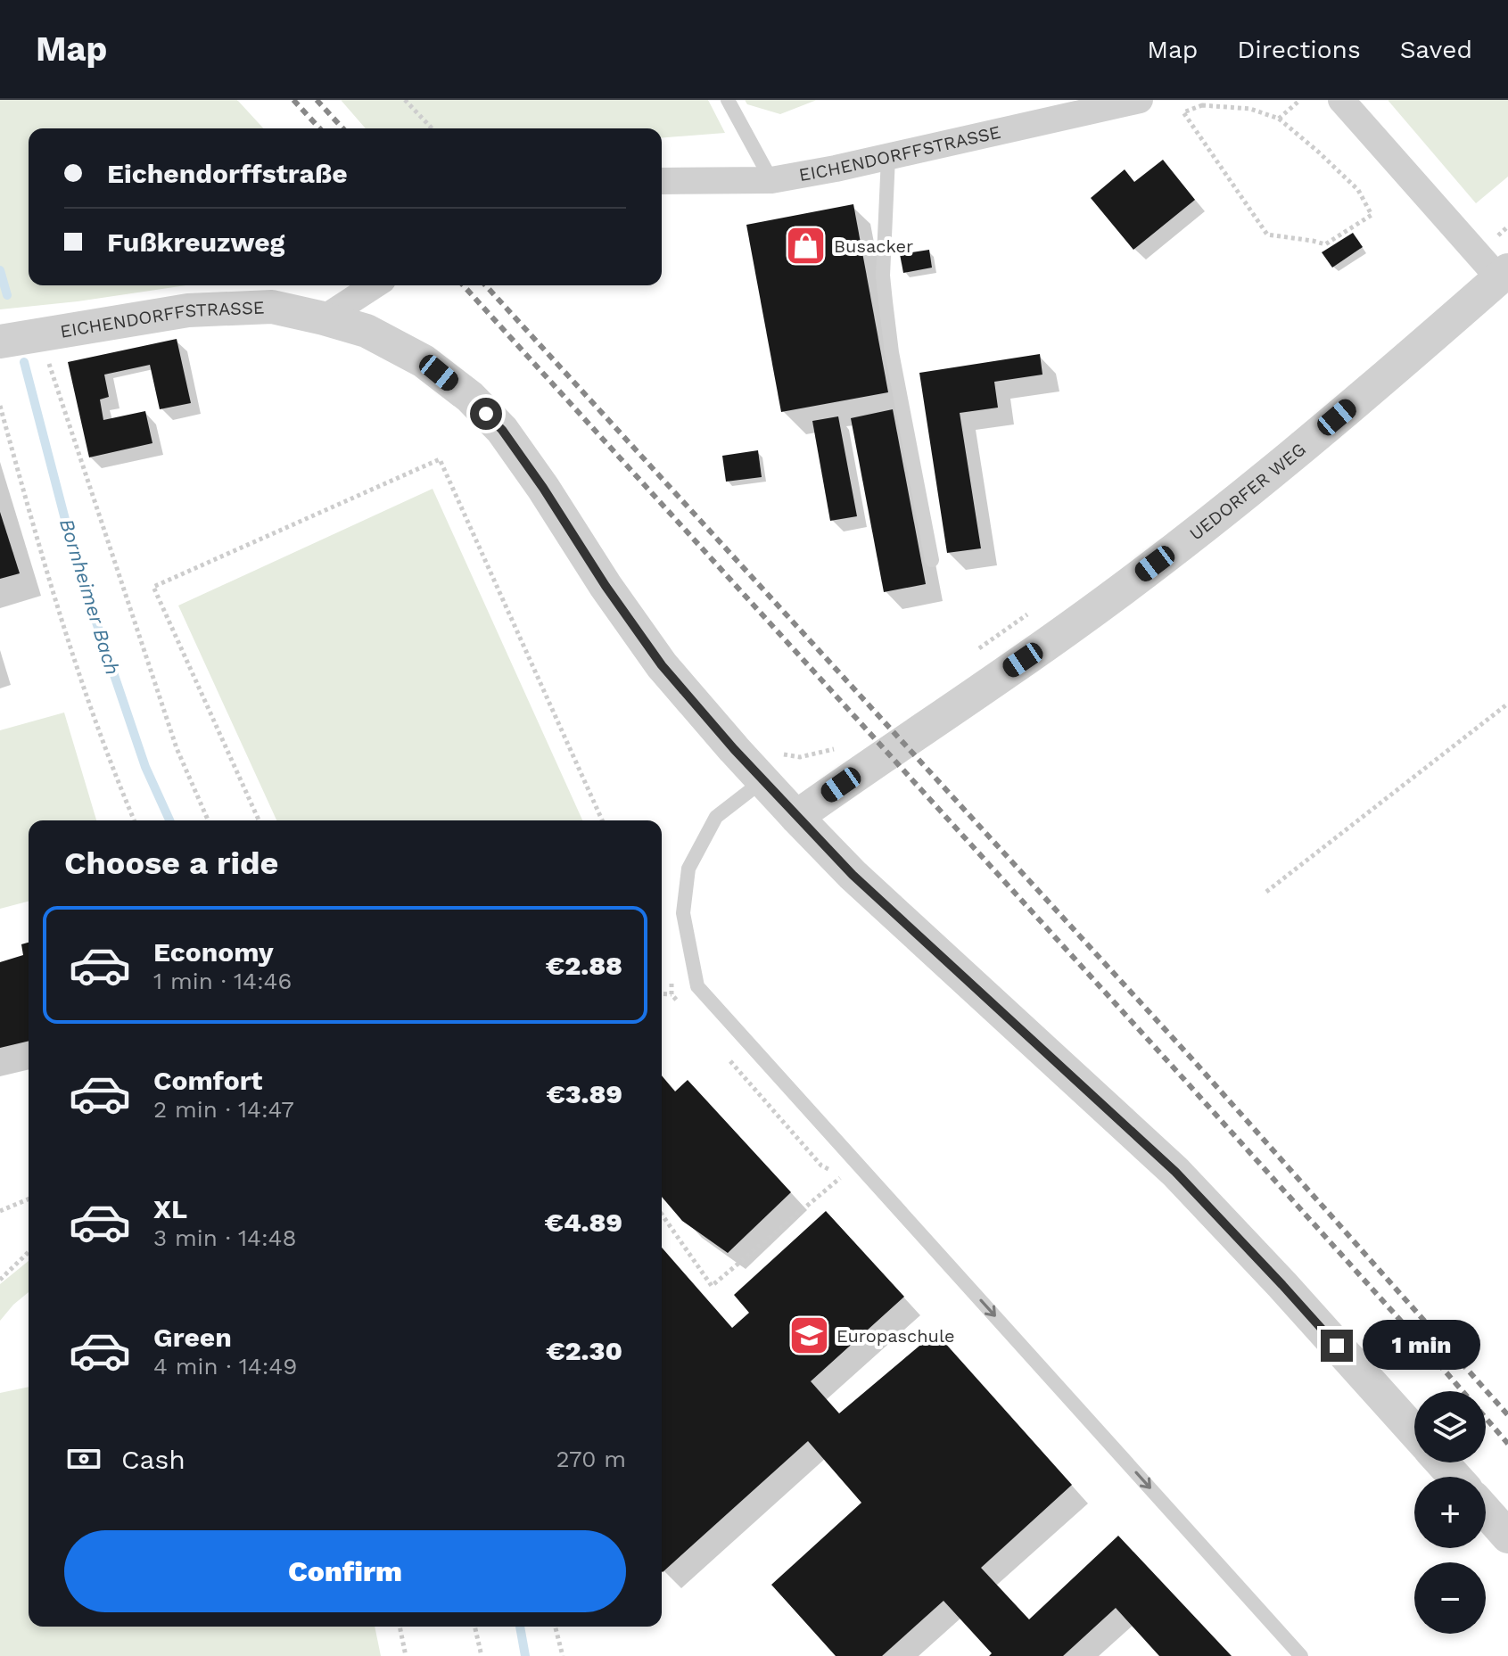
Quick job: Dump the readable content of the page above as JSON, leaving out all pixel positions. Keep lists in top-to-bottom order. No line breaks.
{"streets":{"street":["EICHENDORFFSTRASSE","UEDORFER WEG"]},"crossings":[["EICHENDORFFSTRASSE","UEDORFER WEG"]],"water":["Bornheimer Bach"],"places":{"shop":["Busacker"],"school or university":["Europaschule"]},"page":{"header":"Map","nav":["Map","Directions","Saved"],"banner":["Eichendorffstraße","Fußkreuzweg"],"heading":"Choose a ride","list":[{"name":"Economy","note":"1 min · 14:46","value":"€2.88"},{"name":"Comfort","note":"2 min · 14:47","value":"€3.89"},{"name":"XL","note":"3 min · 14:48","value":"€4.89"},{"name":"Green","note":"4 min · 14:49","value":"€2.30"}],"bubble":"1 min","map_buttons":["+","−"],"pay":["Cash","270 m"],"buttons":"Confirm"}}
